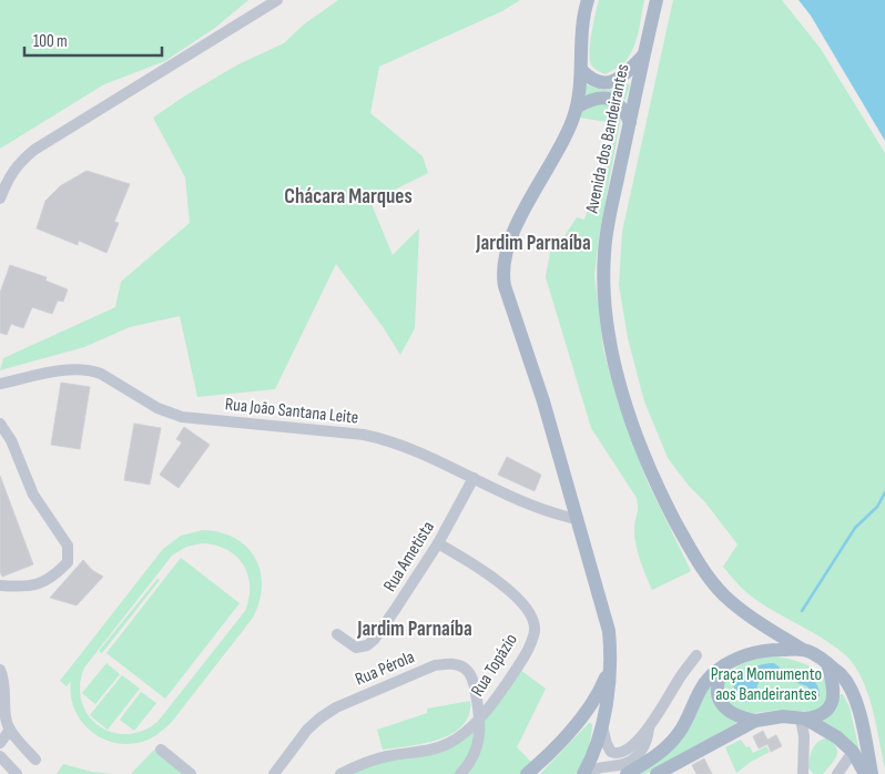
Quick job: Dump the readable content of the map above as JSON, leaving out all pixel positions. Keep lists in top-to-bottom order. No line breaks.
{"streets":{"main road":["Avenida dos Bandeirantes"],"street":["Rua João Santana Leite","Rua Ametista","Rua Topázio","Rua Pérola"]},"crossings":[["Rua João Santana Leite","Rua Ametista"],["Rua Ametista","Rua Topázio"],["Rua Topázio","Rua Pérola"]],"districts":["Chácara Marques","Jardim Parnaíba","Jardim Parnaíba"],"parks":["Praça Momumento aos Bandeirantes"],"scale_bar":"100 m"}
